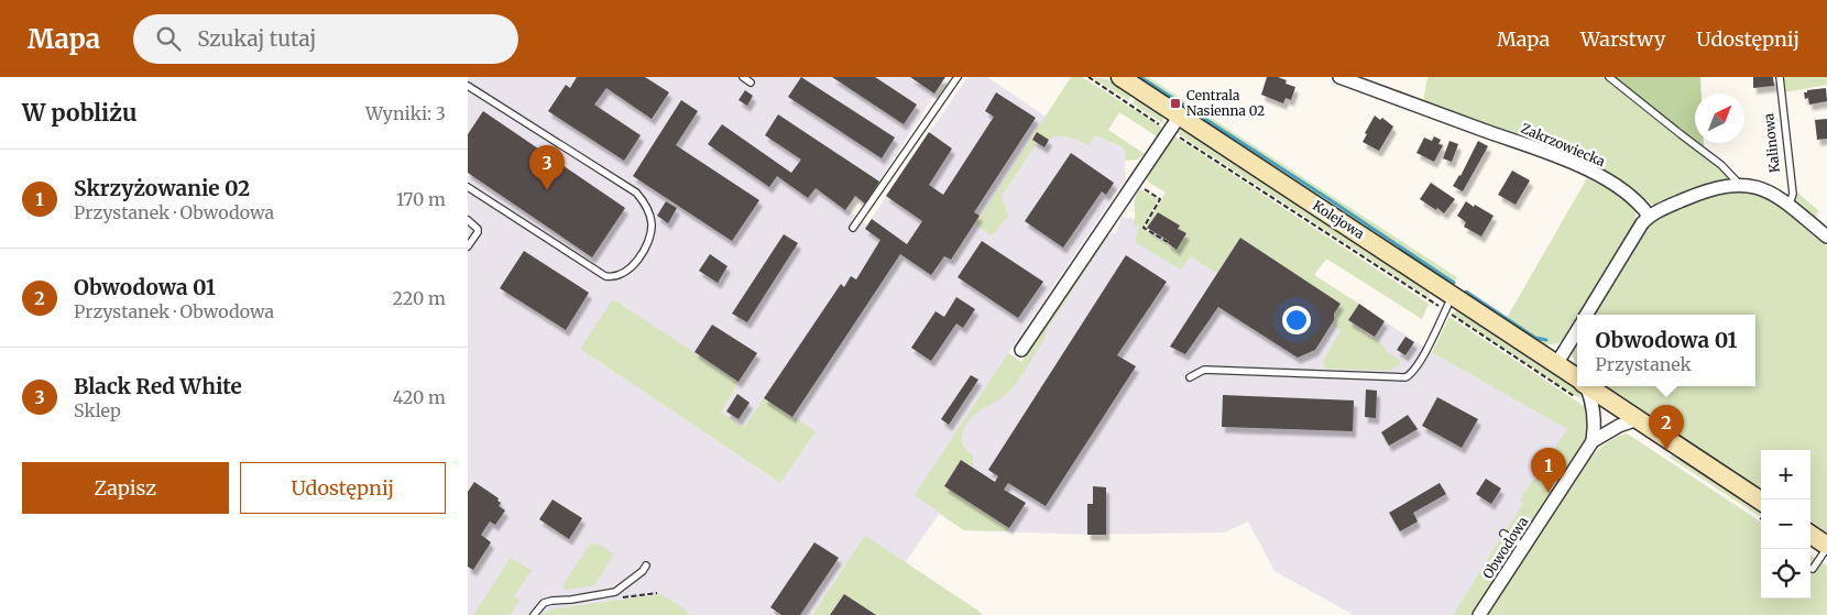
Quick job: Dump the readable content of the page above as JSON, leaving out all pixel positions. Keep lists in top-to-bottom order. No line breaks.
{"streets":{"street":["Kalinowa","Zakrzowiecka","Kolejowa","Obwodowa"]},"crossings":[["Kalinowa","Zakrzowiecka"],["Kolejowa","Obwodowa"]],"places":{"transit":["Centrala Nasienna 02"]},"north":"top right","page":{"header":"Mapa","search":"Szukaj tutaj","nav":["Mapa","Warstwy","Udostępnij"],"heading":["W pobliżu","Wyniki: 3"],"pins":["3","2","1"],"list":[{"mark":"1","name":"Skrzyżowanie 02","note":"Przystanek · Obwodowa","value":"170 m"},{"mark":"2","name":"Obwodowa 01","note":"Przystanek · Obwodowa","value":"220 m"},{"mark":"3","name":"Black Red White","note":"Sklep","value":"420 m"}],"popup":["Obwodowa 01","Przystanek"],"buttons":["Zapisz","Udostępnij"],"map_buttons":["+","−"]}}
